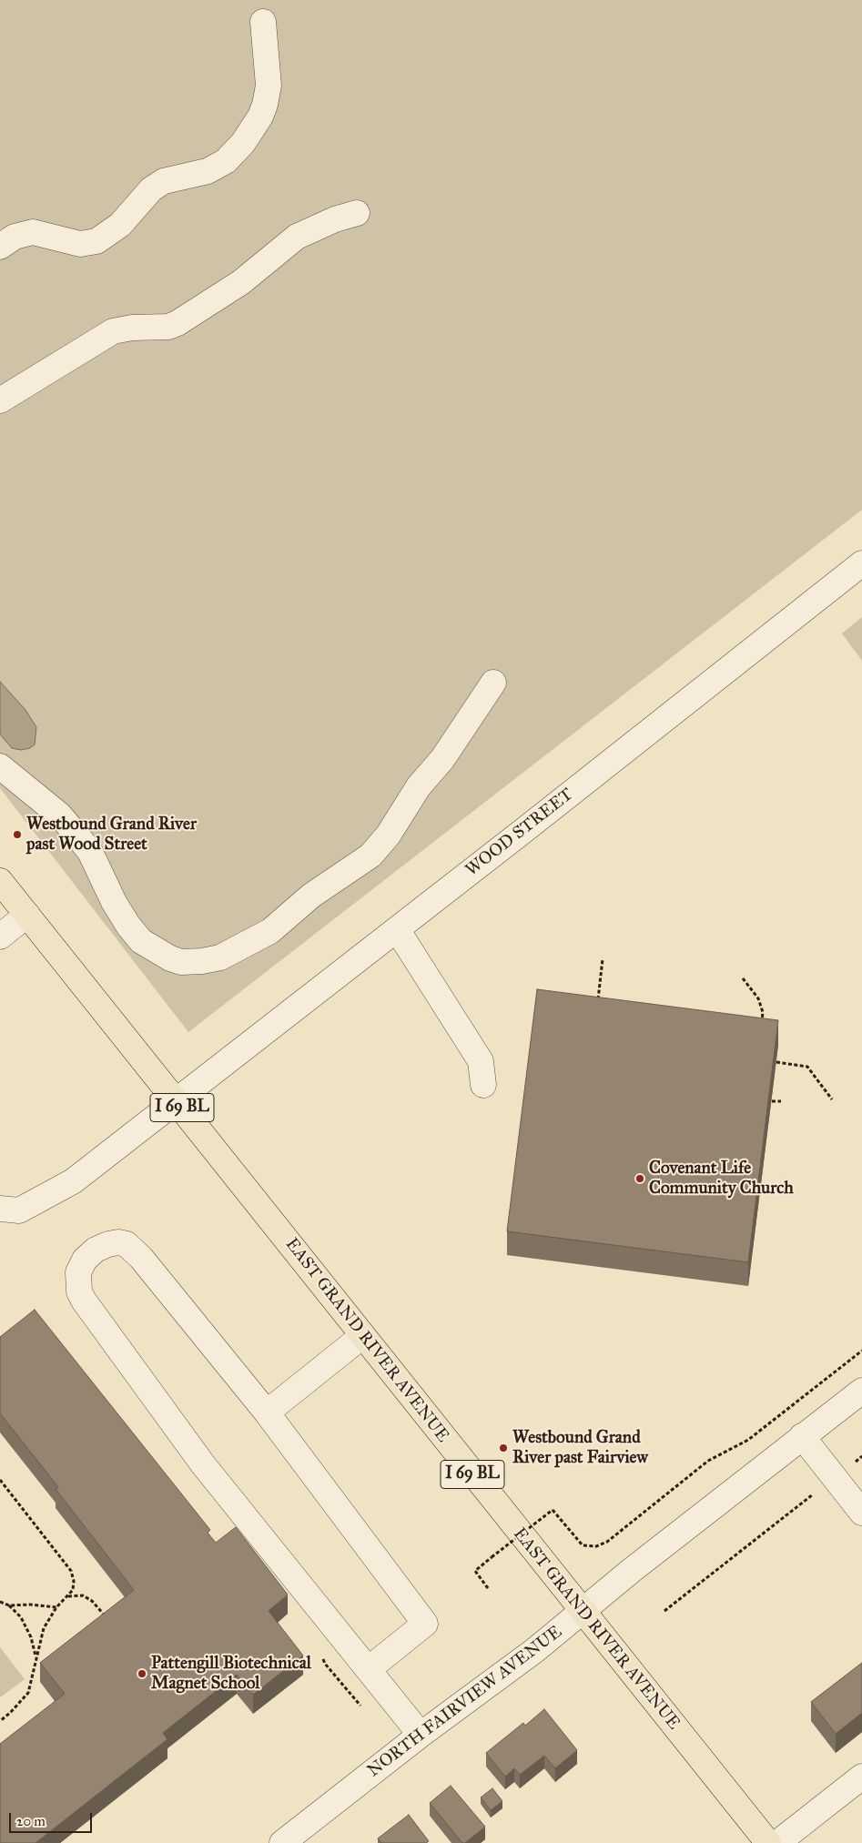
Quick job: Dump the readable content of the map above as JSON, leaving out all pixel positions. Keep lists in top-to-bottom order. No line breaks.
{"streets":{"main road":["I 69 BL","EAST GRAND RIVER AVENUE"],"street":["WOOD STREET","NORTH FAIRVIEW AVENUE"]},"crossings":[["WOOD STREET","EAST GRAND RIVER AVENUE"],["EAST GRAND RIVER AVENUE","NORTH FAIRVIEW AVENUE"]],"places":["Westbound Grand River past Wood Street","Covenant Life Community Church","Westbound Grand River past Fairview","Pattengill Biotechnical Magnet School"],"scale_bar":"20 m"}
